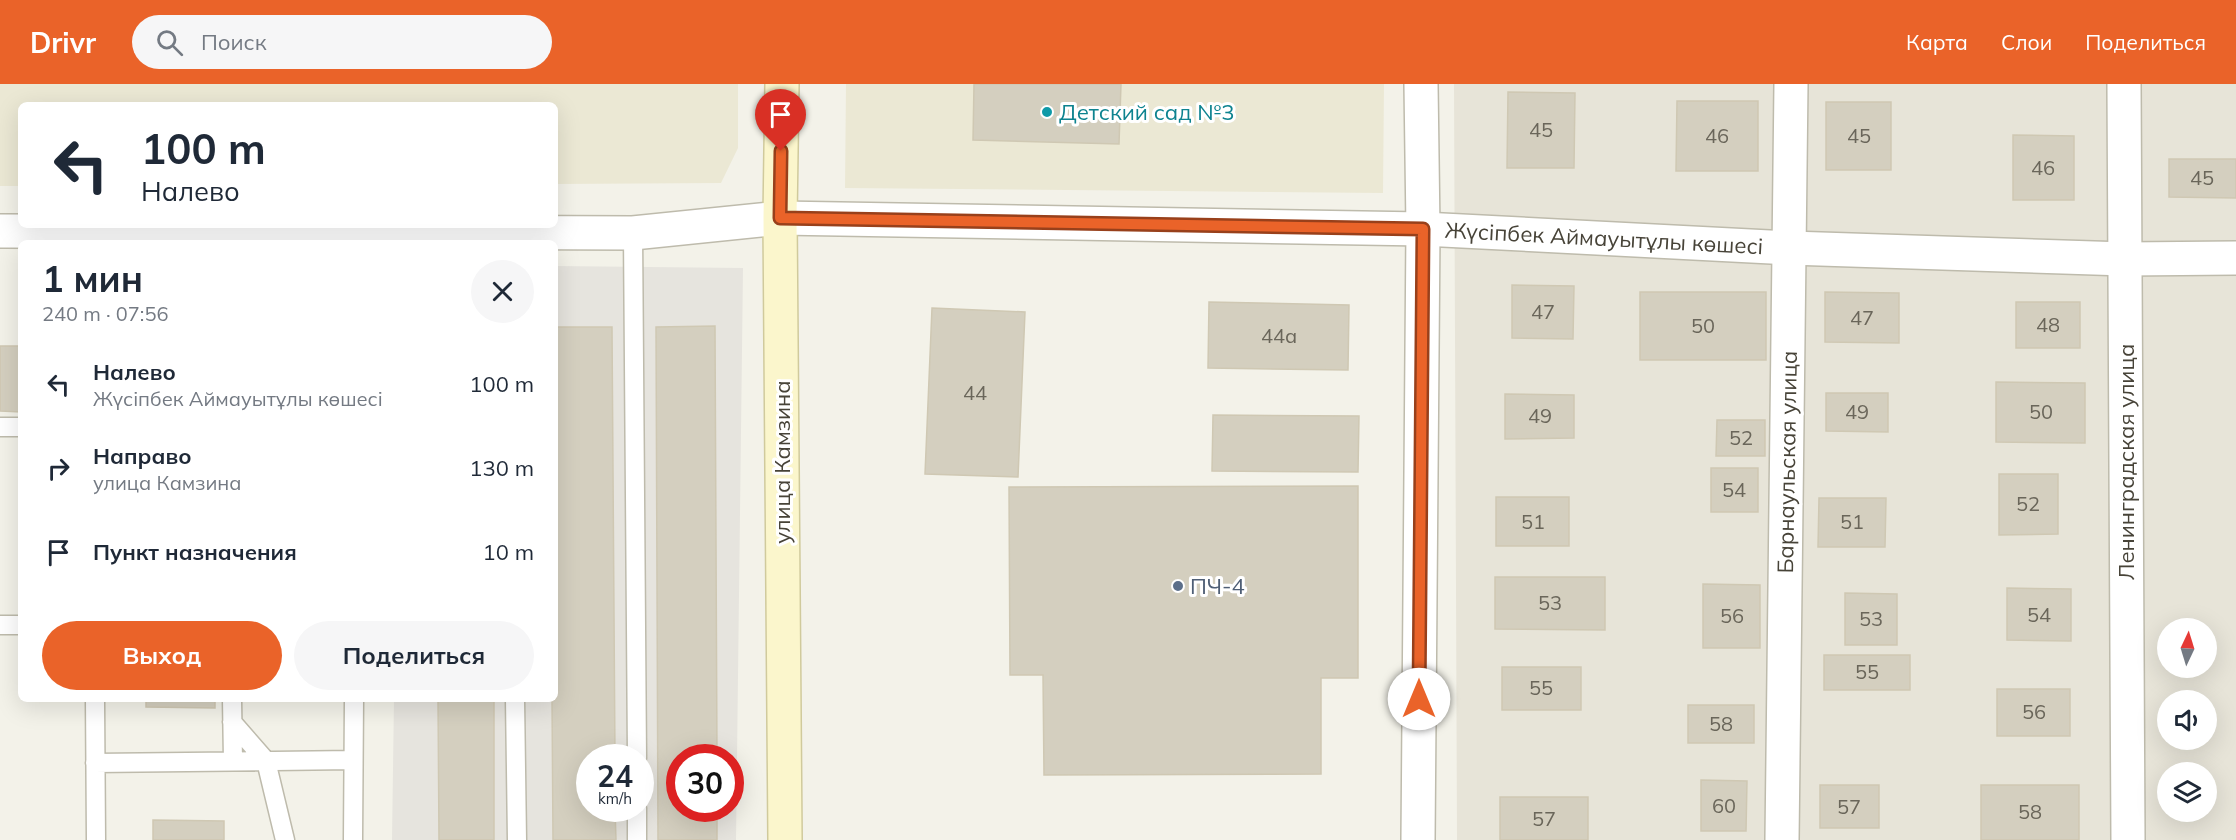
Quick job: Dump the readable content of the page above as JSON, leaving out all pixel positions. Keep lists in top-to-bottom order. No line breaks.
{"streets":{"main road":["улица Камзина"],"street":["Жүсіпбек Аймауытұлы көшесі","Барнаульская улица","Ленинградская улица"]},"crossings":[["Жүсіпбек Аймауытұлы көшесі","улица Камзина"],["Жүсіпбек Аймауытұлы көшесі","Барнаульская улица"],["Жүсіпбек Аймауытұлы көшесі","Ленинградская улица"]],"places":["Детский сад №3","ПЧ-4"],"house_numbers":["45","46","45","46","45","47","47","48","50","44а","44","49","50","49","52","54","52","51","51","53","54","56","53","55","55","56","58","60","57","58","57"],"north":"top","page":{"header":"Drivr","search":"Поиск","nav":["Карта","Слои","Поделиться"],"turn":["100 m","Налево"],"heading":["1 мин","240 m · 07:56"],"list":[{"name":"Налево","note":"Жүсіпбек Аймауытұлы көшесі","value":"100 m"},{"name":"Направо","note":"улица Камзина","value":"130 m"},{"name":"Пункт назначения","value":"10 m"}],"buttons":["Выход","Поделиться"],"speed":"24 km/h","limit":"30"}}
